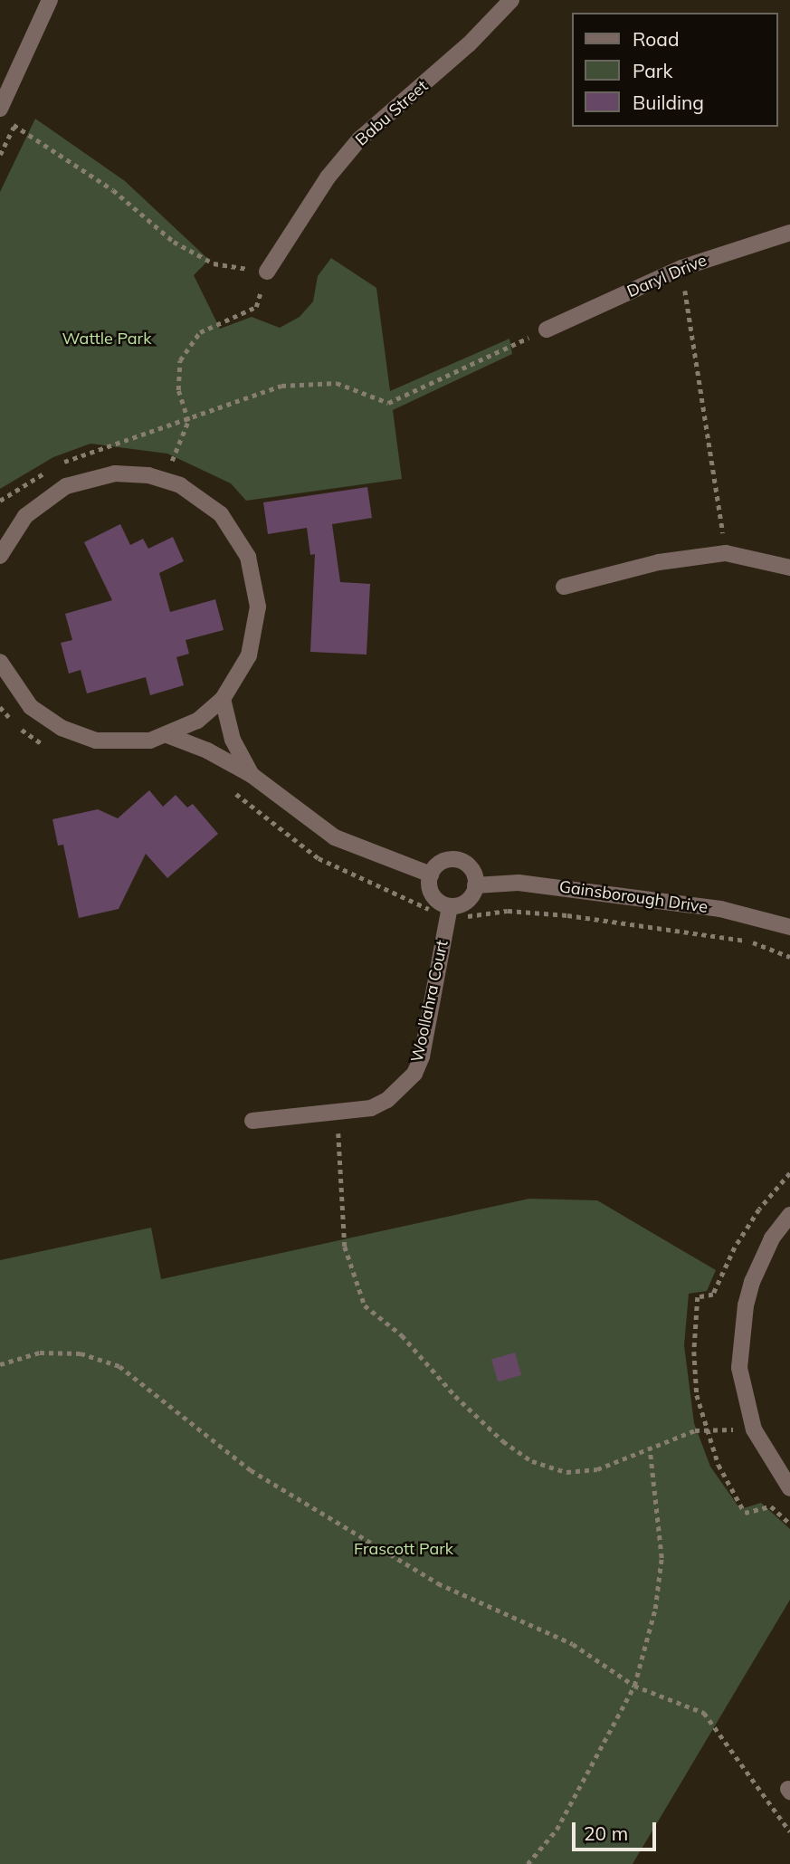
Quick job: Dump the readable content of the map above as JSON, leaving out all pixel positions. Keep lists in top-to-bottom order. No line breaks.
{"streets":{"street":["Babu Street","Daryl Drive","Gainsborough Drive","Woollahra Court"]},"crossings":[["Gainsborough Drive","Woollahra Court"]],"parks":["Wattle Park","Frascott Park"],"legend":["Road","Park","Building"],"scale_bar":"20 m"}
